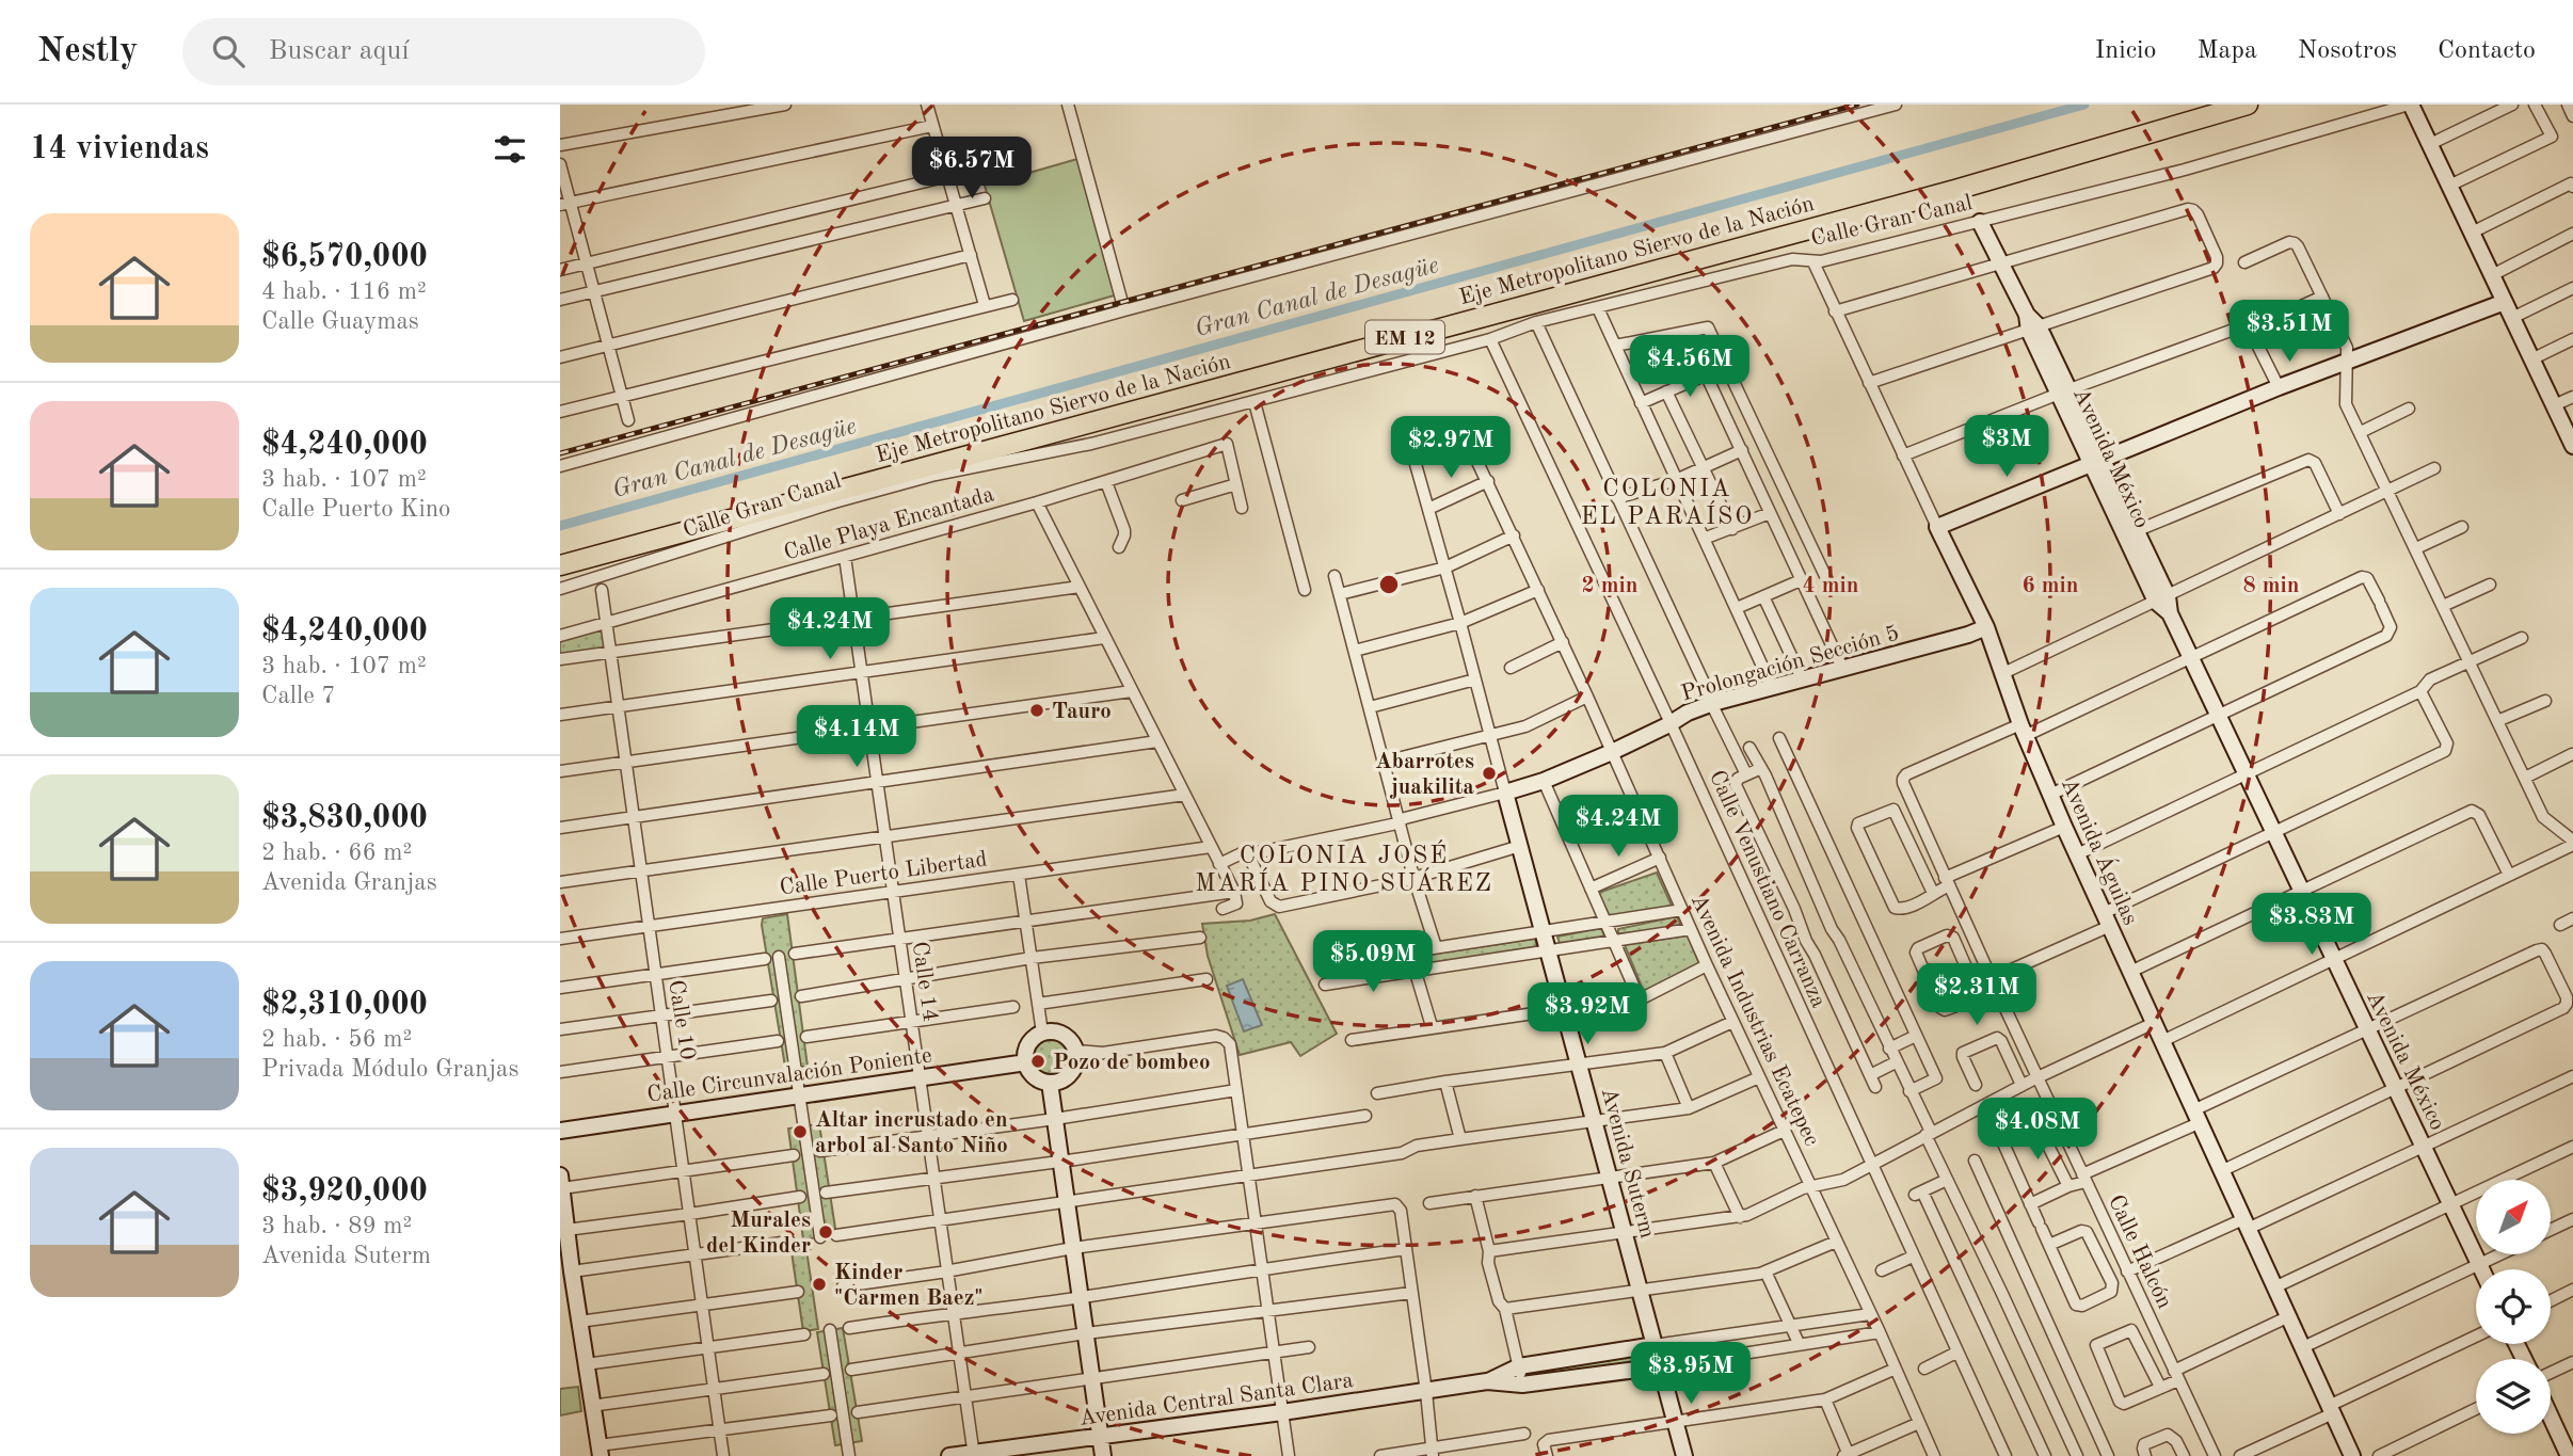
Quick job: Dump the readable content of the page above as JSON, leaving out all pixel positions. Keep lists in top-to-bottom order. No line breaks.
{"streets":{"highway":["Eje Metropolitano Siervo de la Nación","EM 12"],"street":["Calle Gran Canal","Avenida México","Calle Playa Encantada","Prolongación Sección 5","Avenida Águilas","Calle Puerto Libertad","Calle Venustiano Carranza","Calle 14","Calle 10","Avenida Industrias Ecatepec","Calle Circunvalación Poniente","Avenida Suterm","Calle Halcón","Avenida Central Santa Clara"]},"crossings":[["Calle Gran Canal","Avenida México"],["Calle Gran Canal","Avenida Águilas"],["Calle Gran Canal","Calle Venustiano Carranza"],["Calle Playa Encantada","Calle 14"],["Calle Playa Encantada","Calle 10"],["Prolongación Sección 5","Avenida Águilas"],["Prolongación Sección 5","Calle Venustiano Carranza"],["Prolongación Sección 5","Avenida Industrias Ecatepec"],["Prolongación Sección 5","Avenida Suterm"],["Avenida Águilas","Calle Halcón"],["Calle Puerto Libertad","Calle 14"],["Calle Puerto Libertad","Calle 10"],["Calle 14","Calle Circunvalación Poniente"],["Calle 14","Avenida Central Santa Clara"],["Calle 10","Calle Circunvalación Poniente"],["Avenida Industrias Ecatepec","Avenida Central Santa Clara"],["Avenida Suterm","Avenida Central Santa Clara"]],"districts":["COLONIA EL PARAÍSO","COLONIA JOSÉ MARÍA PINO SUÁREZ"],"water":["Gran Canal de Desagüe"],"places":["Tauro","Abarrotes juakilita","Pozo de bombeo","Altar incrustado en arbol al Santo Niño","Murales del Kinder","Kinder \"Carmen Baez\""],"north":"top right","page":{"header":"Nestly","search":"Buscar aquí","nav":["Inicio","Mapa","Nosotros","Contacto"],"heading":"14 viviendas","price":["$6.57M","$3.51M","$4.56M","$3M","$2.97M","$4.24M","$4.14M","$4.24M","$3.83M","$5.09M","$2.31M","$3.92M","$4.08M","$3.95M"],"list":[{"name":"$6,570,000","note":"4 hab. · 116 m² · Calle Guaymas"},{"name":"$4,240,000","note":"3 hab. · 107 m² · Calle Puerto Kino"},{"name":"$4,240,000","note":"3 hab. · 107 m² · Calle 7"},{"name":"$3,830,000","note":"2 hab. · 66 m² · Avenida Granjas"},{"name":"$2,310,000","note":"2 hab. · 56 m² · Privada Módulo Granjas"},{"name":"$3,920,000","note":"3 hab. · 89 m² · Avenida Suterm"}]},"rings":["2 min","4 min","6 min","8 min"]}
